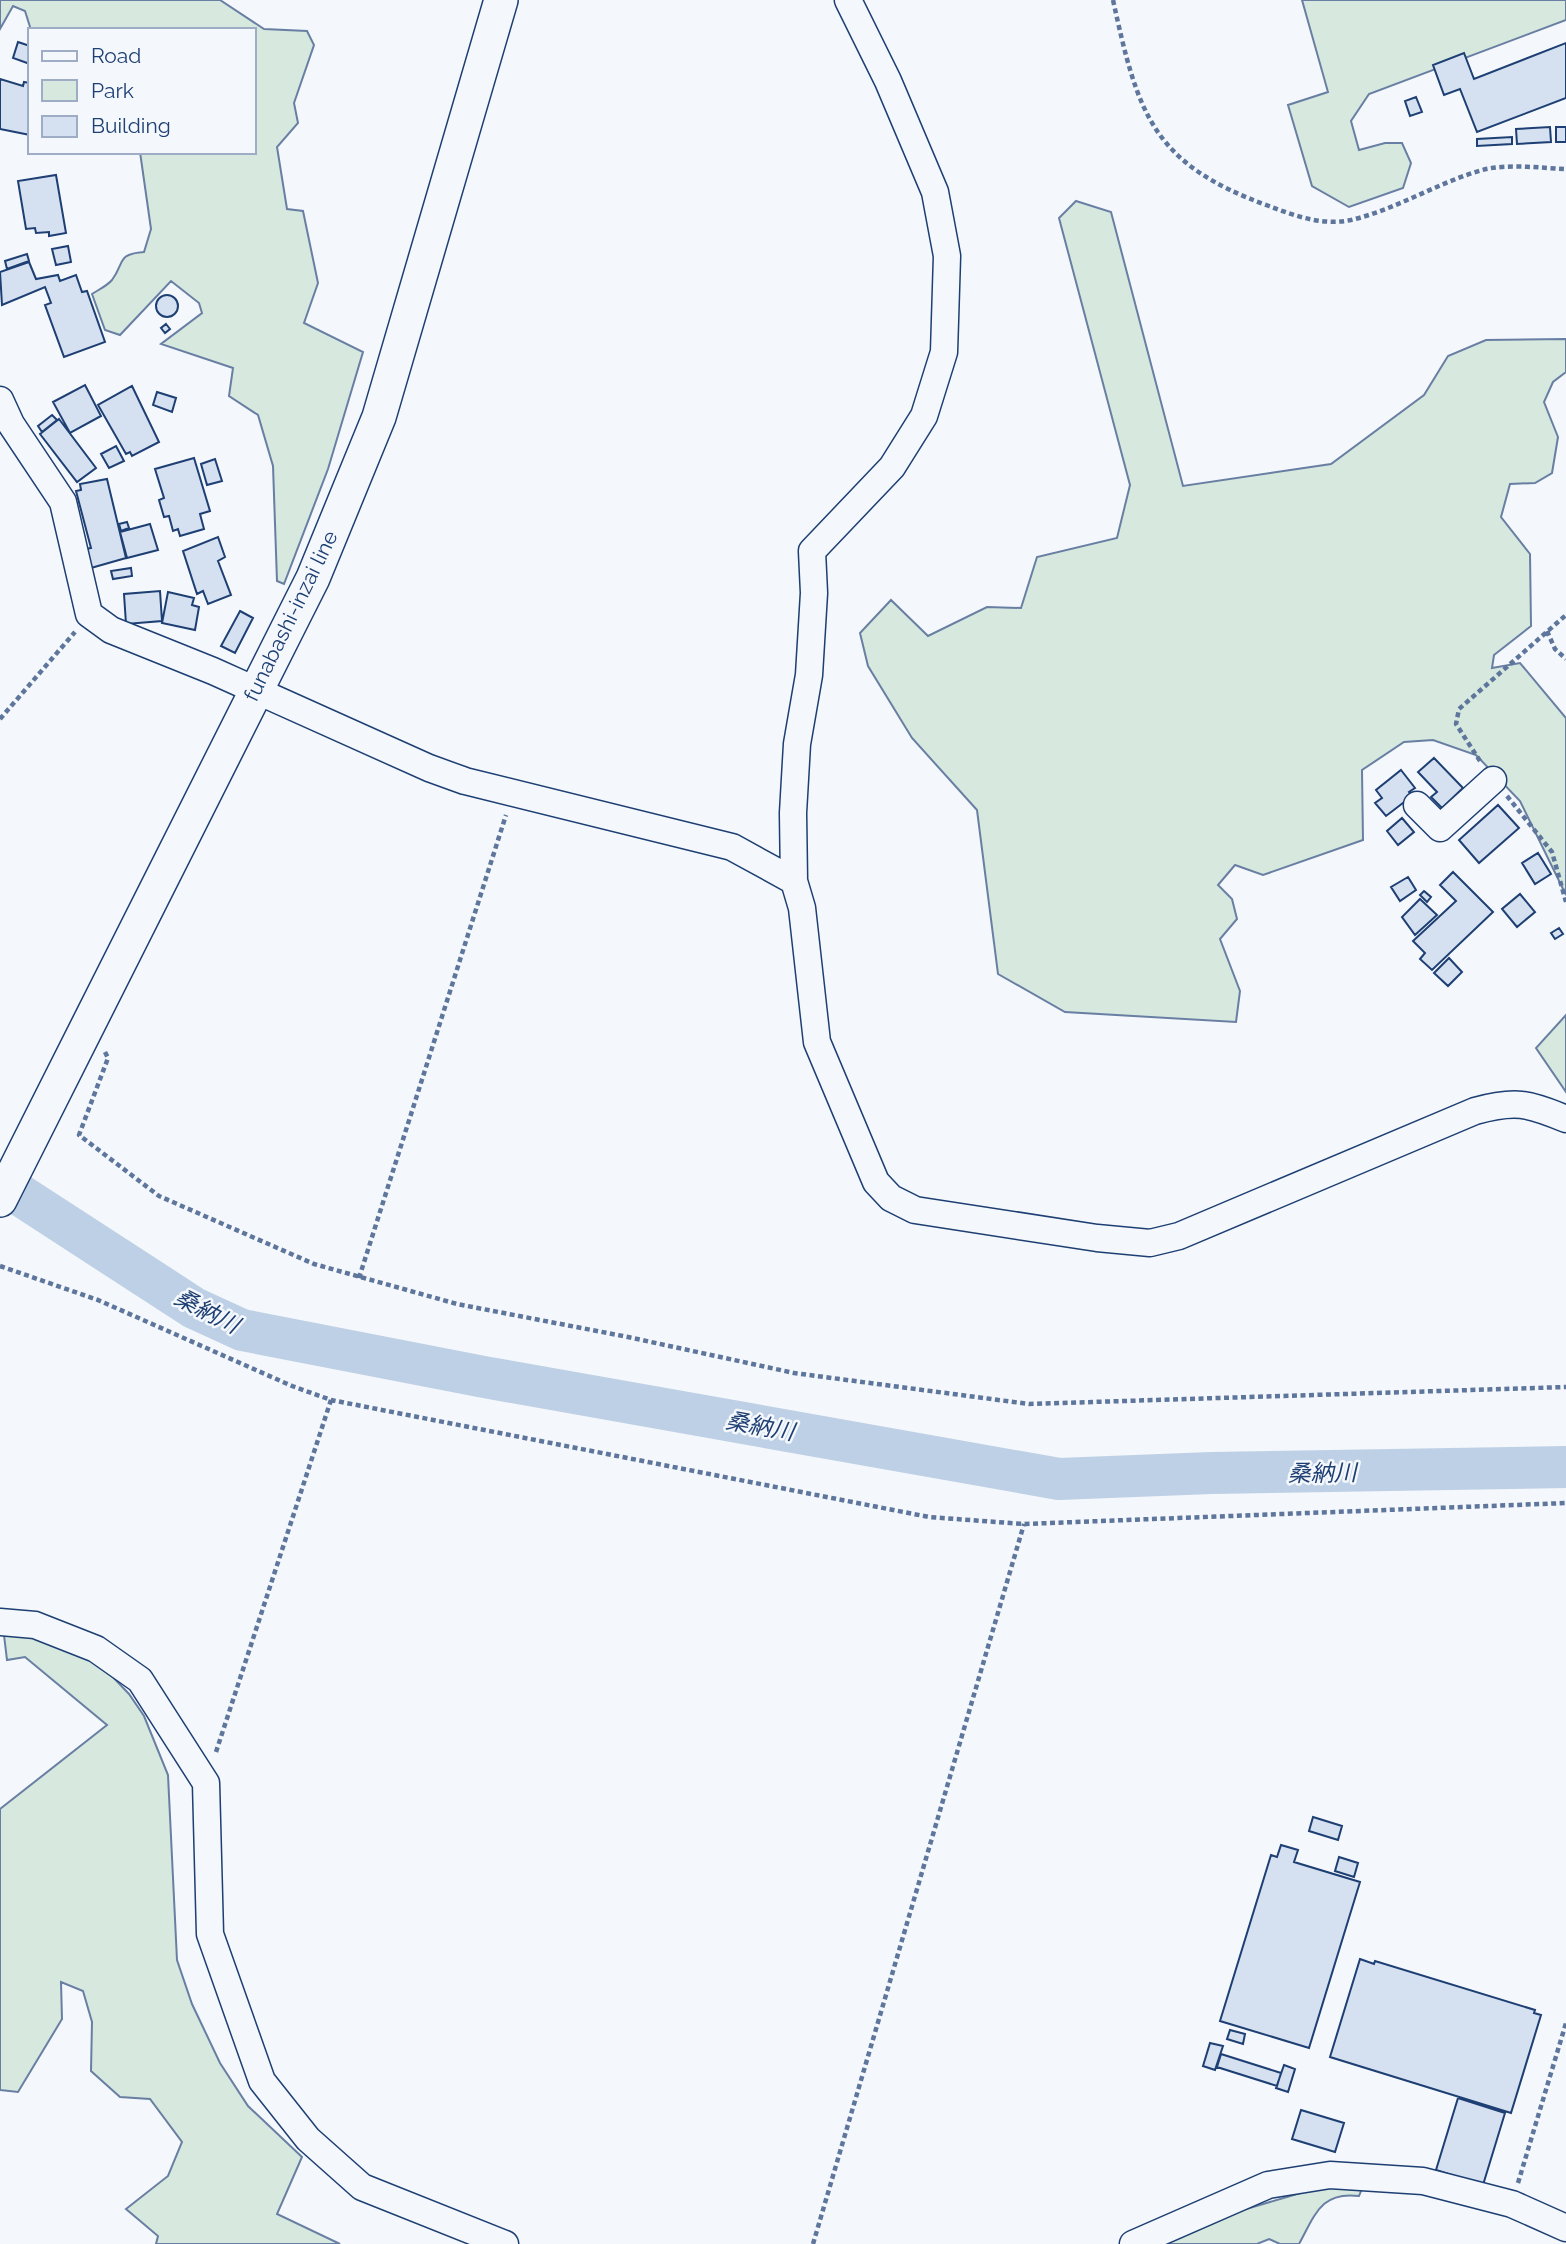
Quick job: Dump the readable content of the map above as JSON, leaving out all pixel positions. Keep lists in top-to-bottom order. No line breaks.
{"streets":{"main road":["funabashi-inzai line"]},"water":["桑納川"],"legend":["Road","Park","Building"]}
